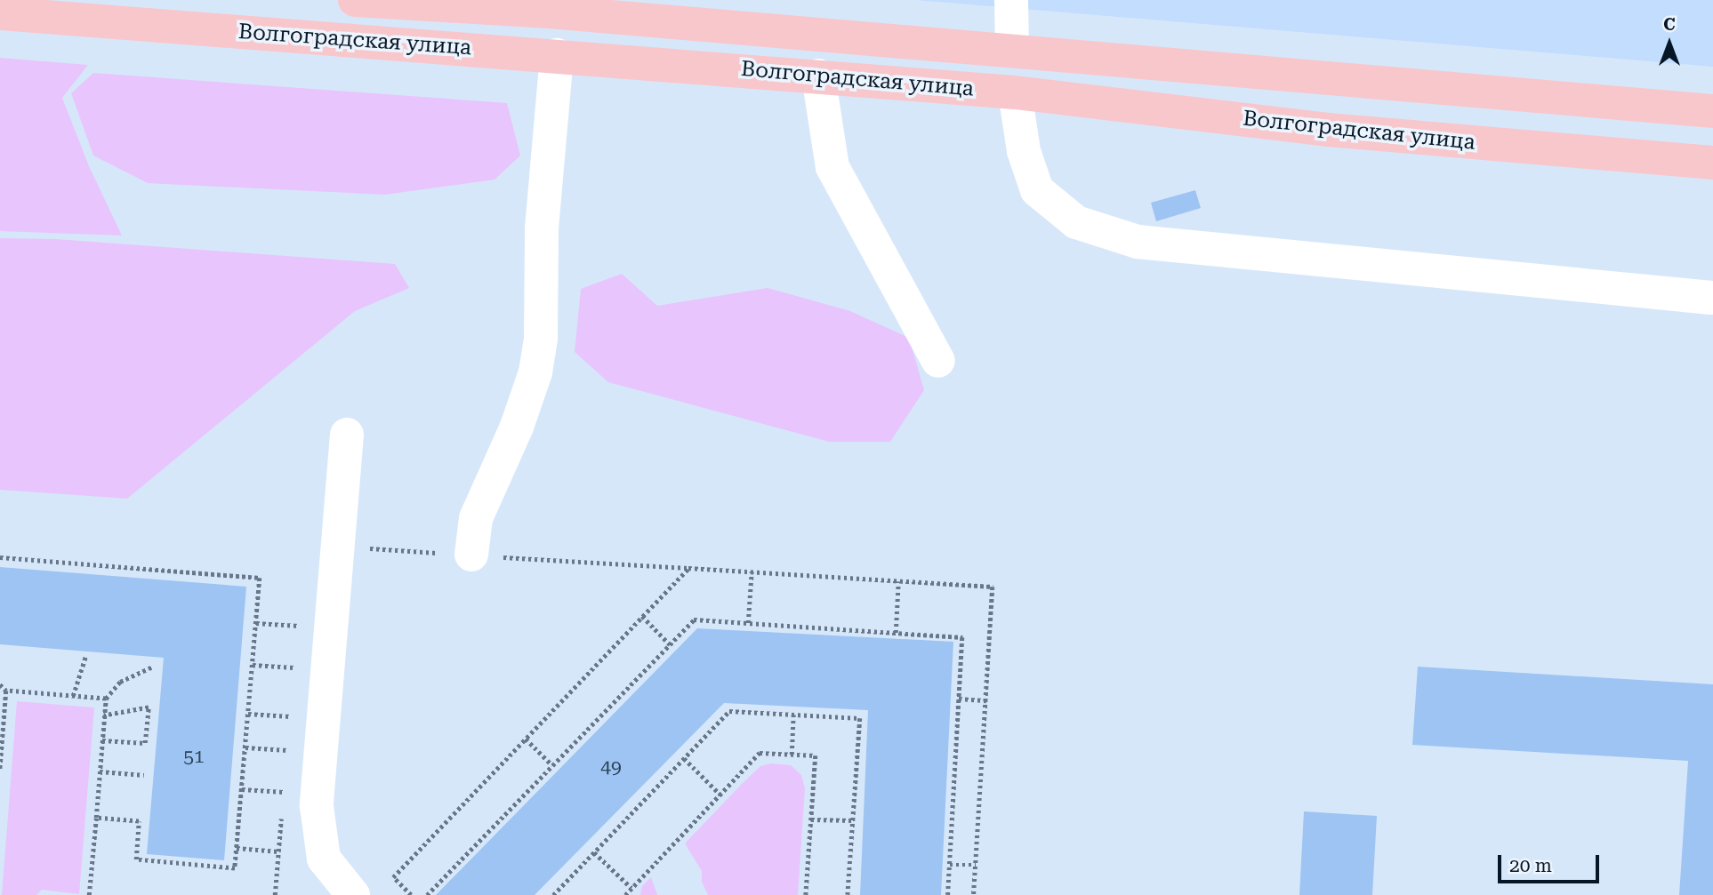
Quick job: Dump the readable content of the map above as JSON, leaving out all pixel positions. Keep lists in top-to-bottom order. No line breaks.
{"streets":{"main road":["Волгоградская улица"]},"house_numbers":["51","49"],"scale_bar":"20 m","north":"top"}
